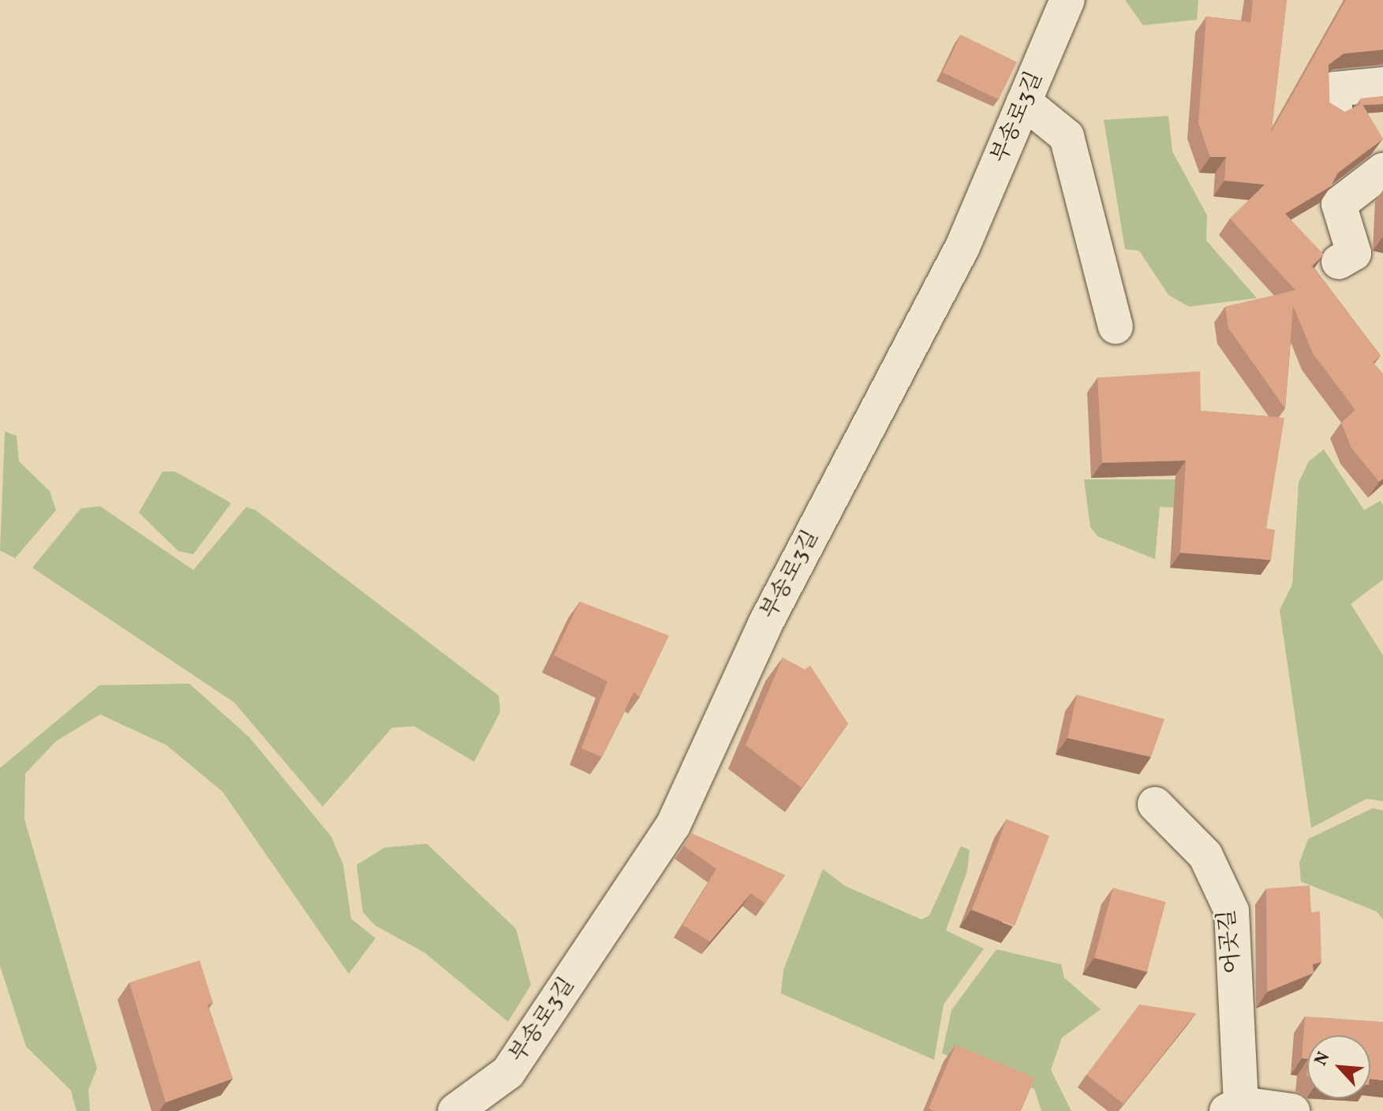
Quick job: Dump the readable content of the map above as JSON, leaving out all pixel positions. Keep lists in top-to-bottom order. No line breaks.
{"streets":{"street":["부송로3길","어곳길"]},"north":"top left"}
